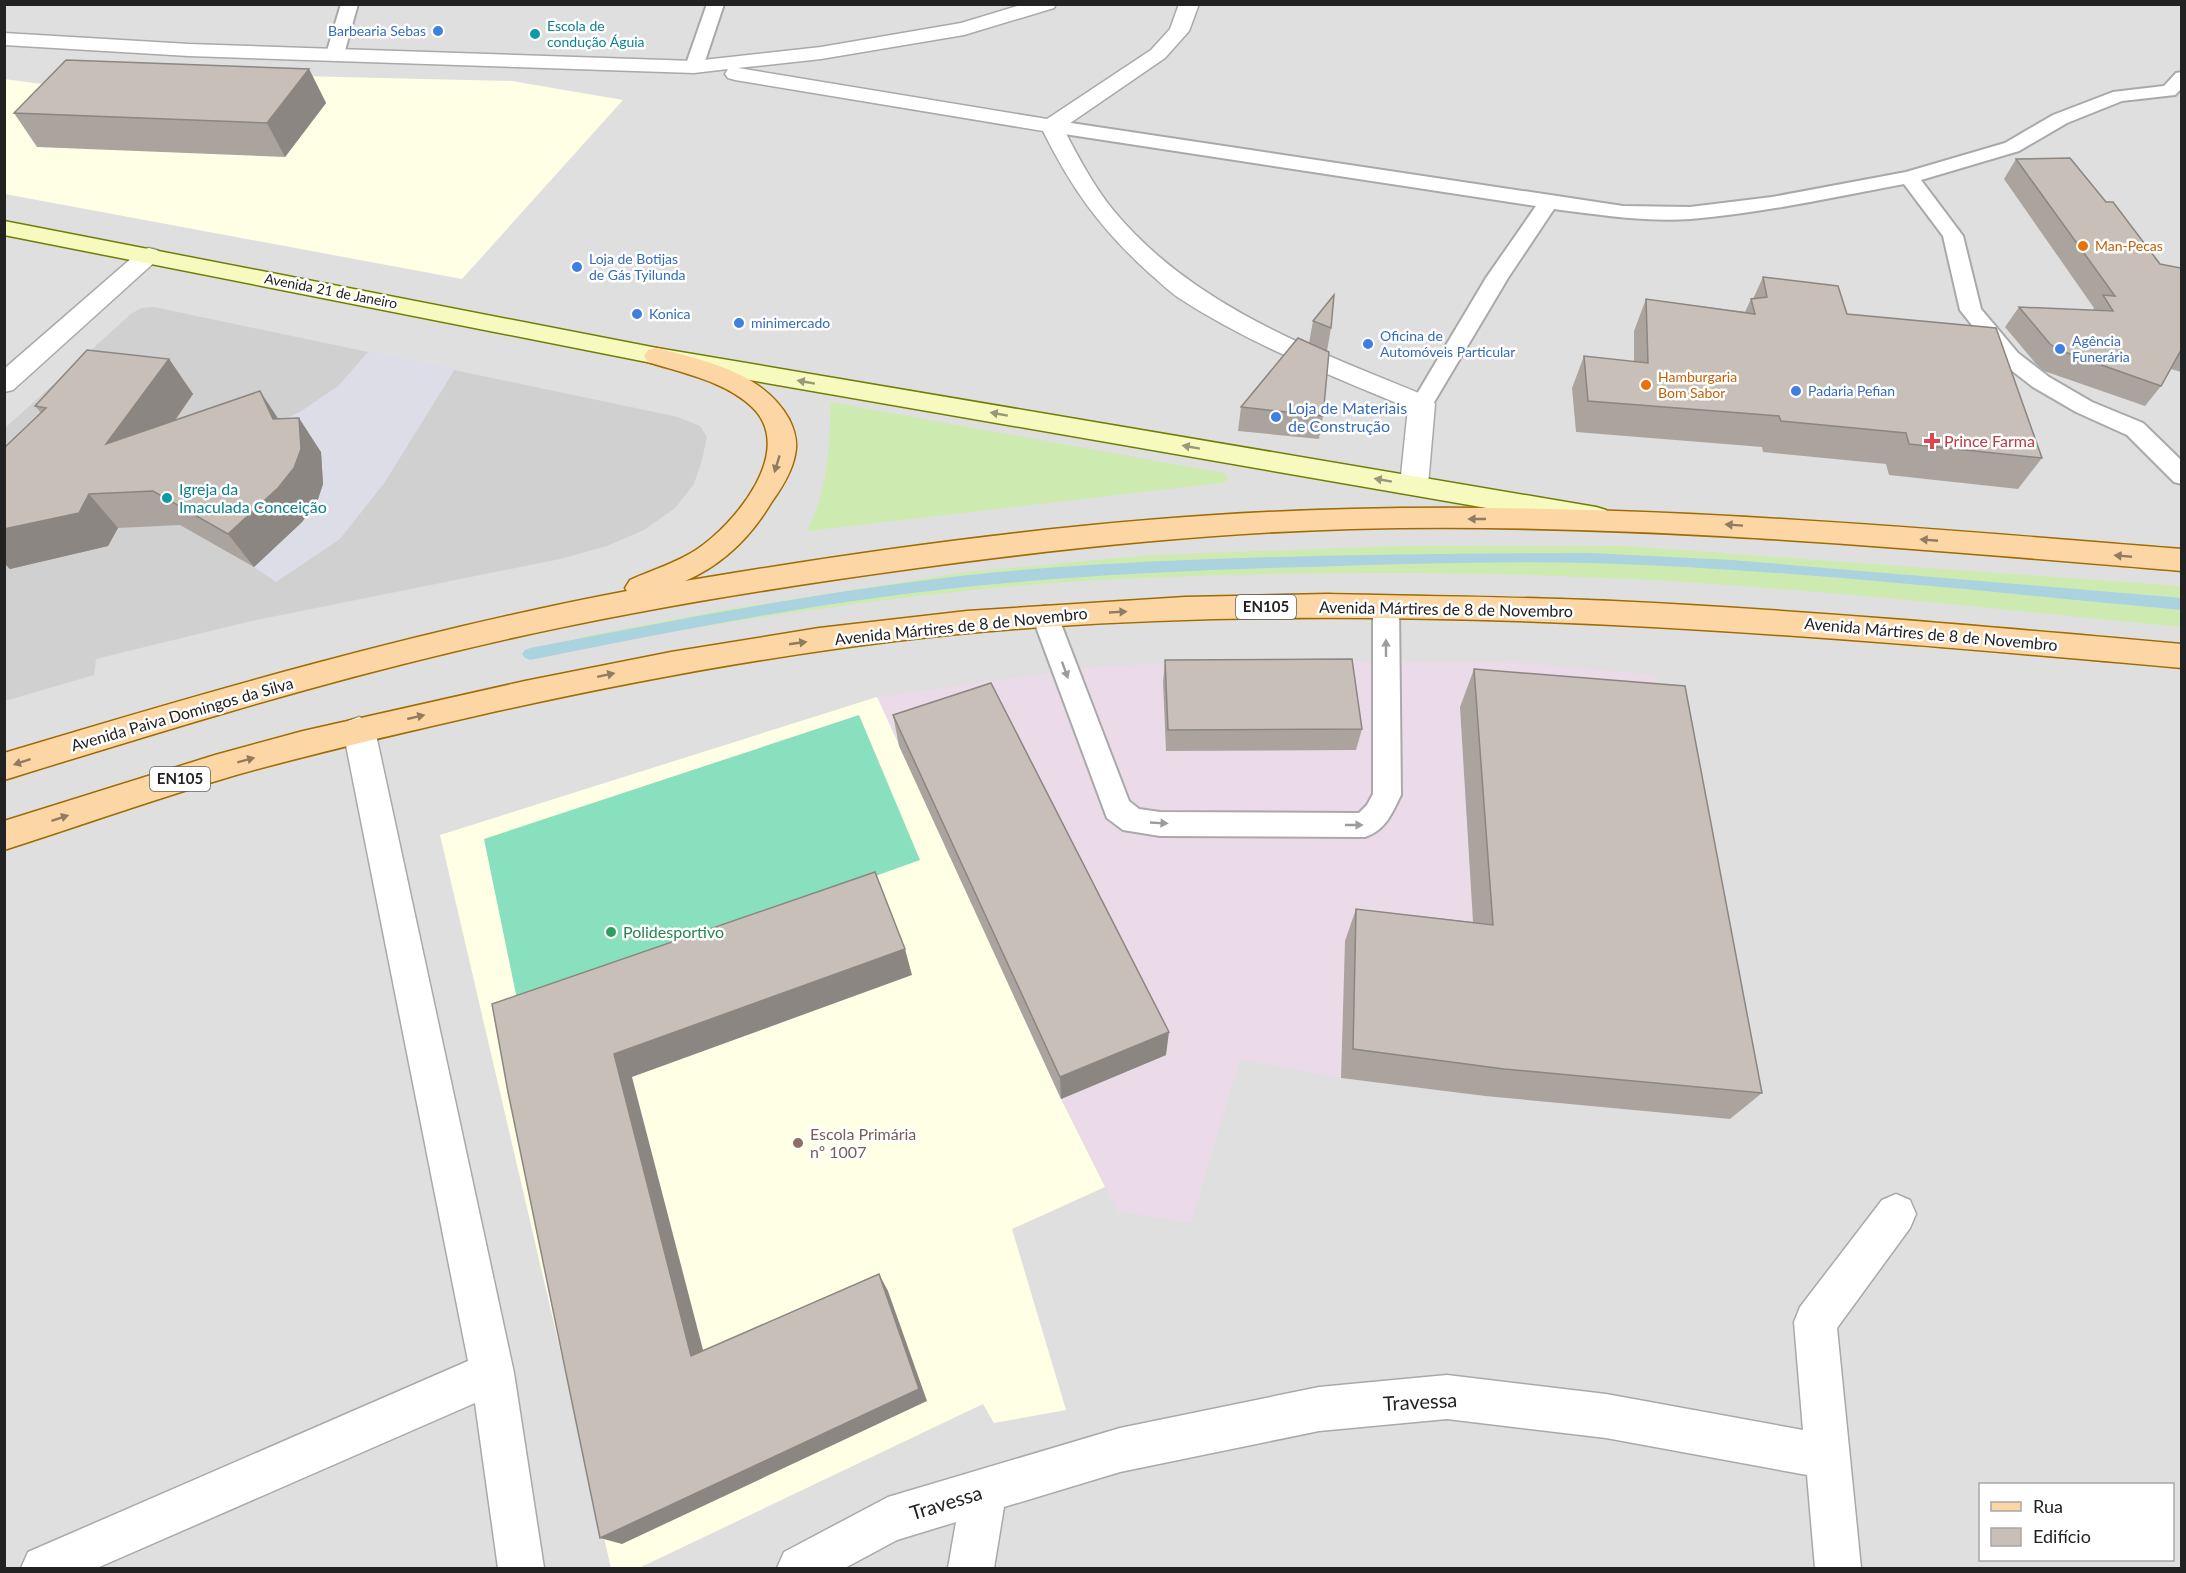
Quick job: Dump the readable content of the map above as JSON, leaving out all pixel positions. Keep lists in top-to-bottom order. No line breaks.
{"streets":{"main road":["Avenida 21 de Janeiro","EN105","Avenida Mártires de 8 de Novembro","Avenida Paiva Domingos da Silva"],"street":["Travessa"]},"crossings":[["EN105","Avenida Mártires de 8 de Novembro"]],"places":{"other":["Barbearia Sebas","Escola de condução Águia","Man-Pecas","Loja de Botijas de Gás Tyilunda","Konica","minimercado","Oficina de Automóveis Particular","Agência Funerária","Hamburgaria Bom Sabor","Padaria Pefian","Loja de Materiais de Construção","Igreja da Imaculada Conceição","Polidesportivo","Escola Primária nº 1007"],"health":["Prince Farma"]},"legend":["Rua","Edifício"]}
